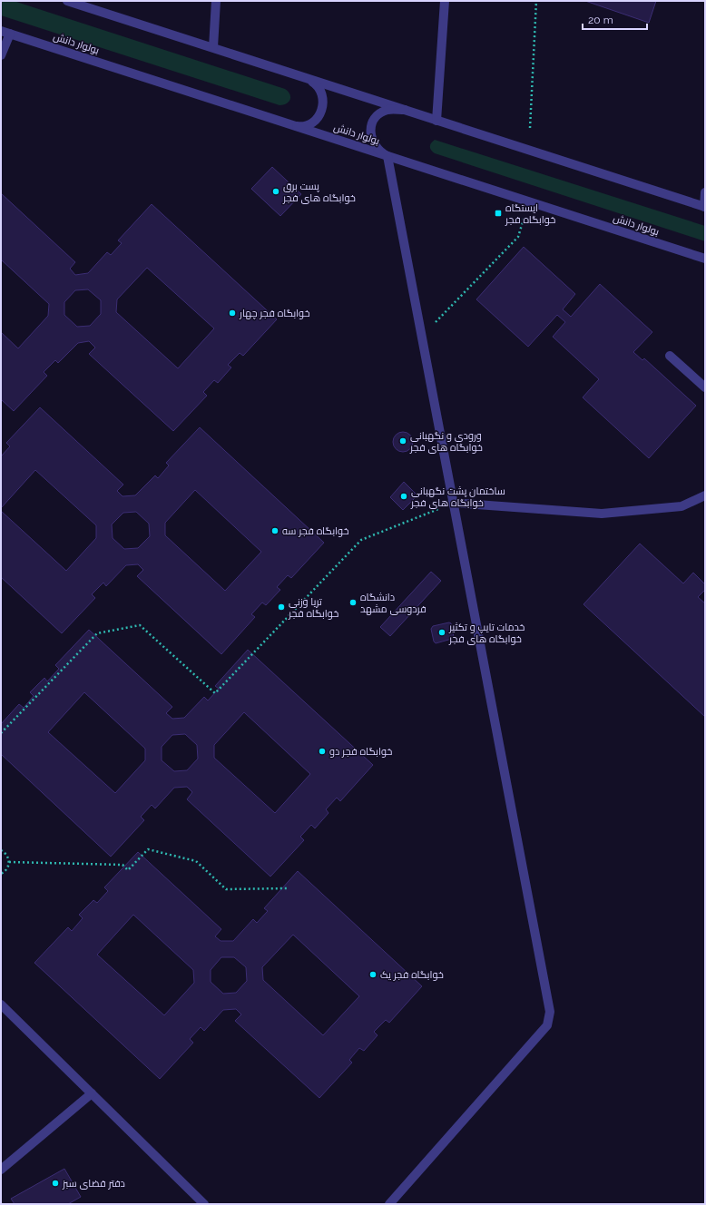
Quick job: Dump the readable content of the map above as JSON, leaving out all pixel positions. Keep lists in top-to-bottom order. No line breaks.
{"streets":{"street":["بولوار دانش"]},"places":{"other":["پست برق خوابگاه های فجر","خوابگاه فجر چهار","ورودی و نگهبانی خوابگاه های فجر","ساختمان پشت نگهبانی خوابگاه های فجر","خوابگاه فجر سه","دانشگاه فردوسی مشهد","تریا وزنی خوابگاه فجر","خدمات تایپ و تکثیر خوابگاه های فجر","خوابگاه فجر دو","خوابگاه فجر یک","دفتر فضای سبز"],"transit":["ایستگاه خوابگاه فجر"]},"scale_bar":"20 m"}
